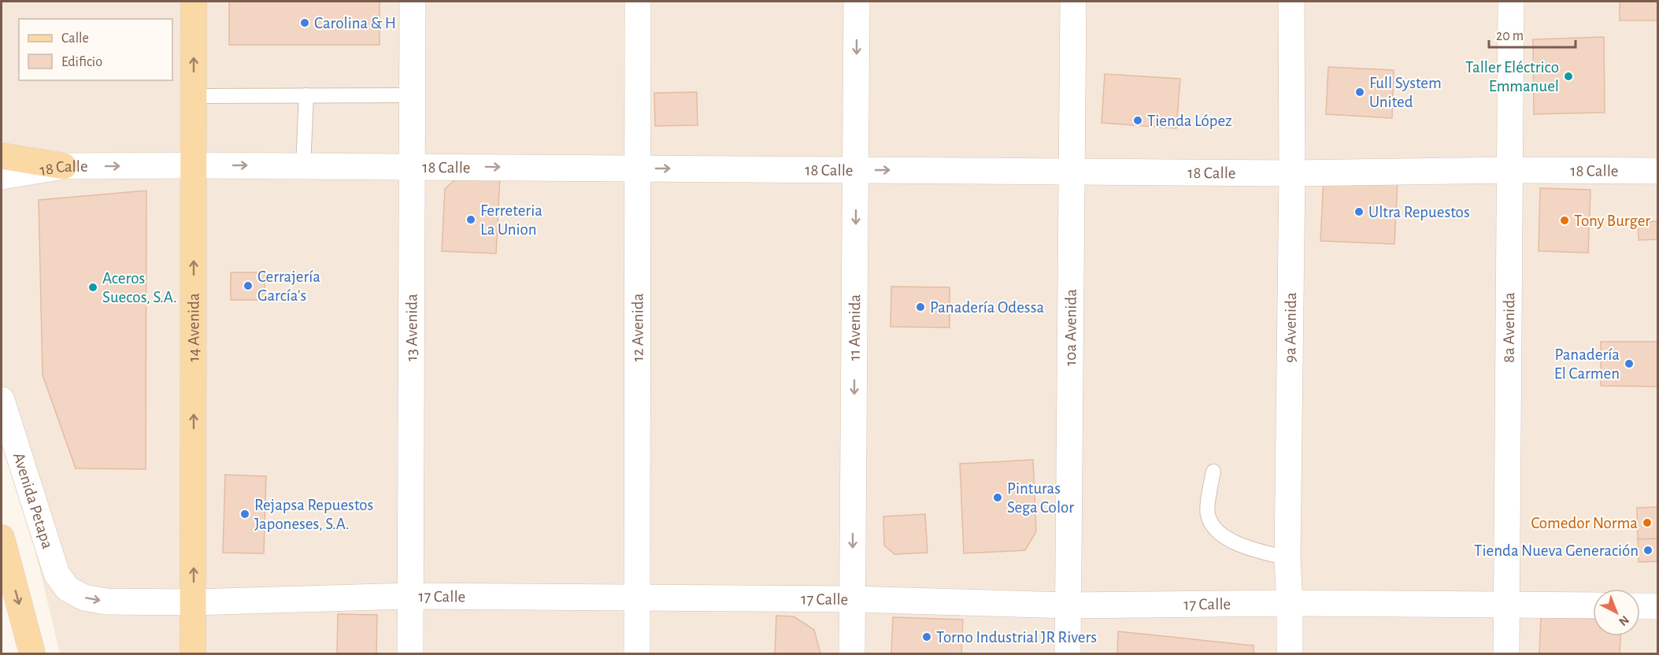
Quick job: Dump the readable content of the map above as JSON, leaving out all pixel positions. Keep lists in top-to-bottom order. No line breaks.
{"streets":{"main road":["14 Avenida"],"street":["18 Calle","13 Avenida","12 Avenida","11 Avenida","10a Avenida","9a Avenida","8a Avenida","Avenida Petapa","17 Calle"]},"crossings":[["18 Calle","14 Avenida"],["18 Calle","13 Avenida"],["18 Calle","12 Avenida"],["18 Calle","11 Avenida"],["18 Calle","10a Avenida"],["18 Calle","9a Avenida"],["18 Calle","8a Avenida"],["14 Avenida","17 Calle"],["13 Avenida","17 Calle"],["12 Avenida","17 Calle"],["11 Avenida","17 Calle"],["10a Avenida","17 Calle"],["9a Avenida","17 Calle"],["8a Avenida","17 Calle"],["Avenida Petapa","17 Calle"]],"one_way":["18 Calle","14 Avenida","11 Avenida"],"places":["Carolina & H","Taller Eléctrico Emmanuel","Full System United","Tienda López","Ultra Repuestos","Ferreteria La Union","Tony Burger","Cerrajería García's","Aceros Suecos, S.A.","Panadería Odessa","Panadería El Carmen","Pinturas Sega Color","Rejapsa Repuestos Japoneses, S.A.","Comedor Norma","Tienda Nueva Generación","Torno Industrial JR Rivers"],"legend":["Calle","Edificio"],"scale_bar":"20 m","north":"bottom right"}
